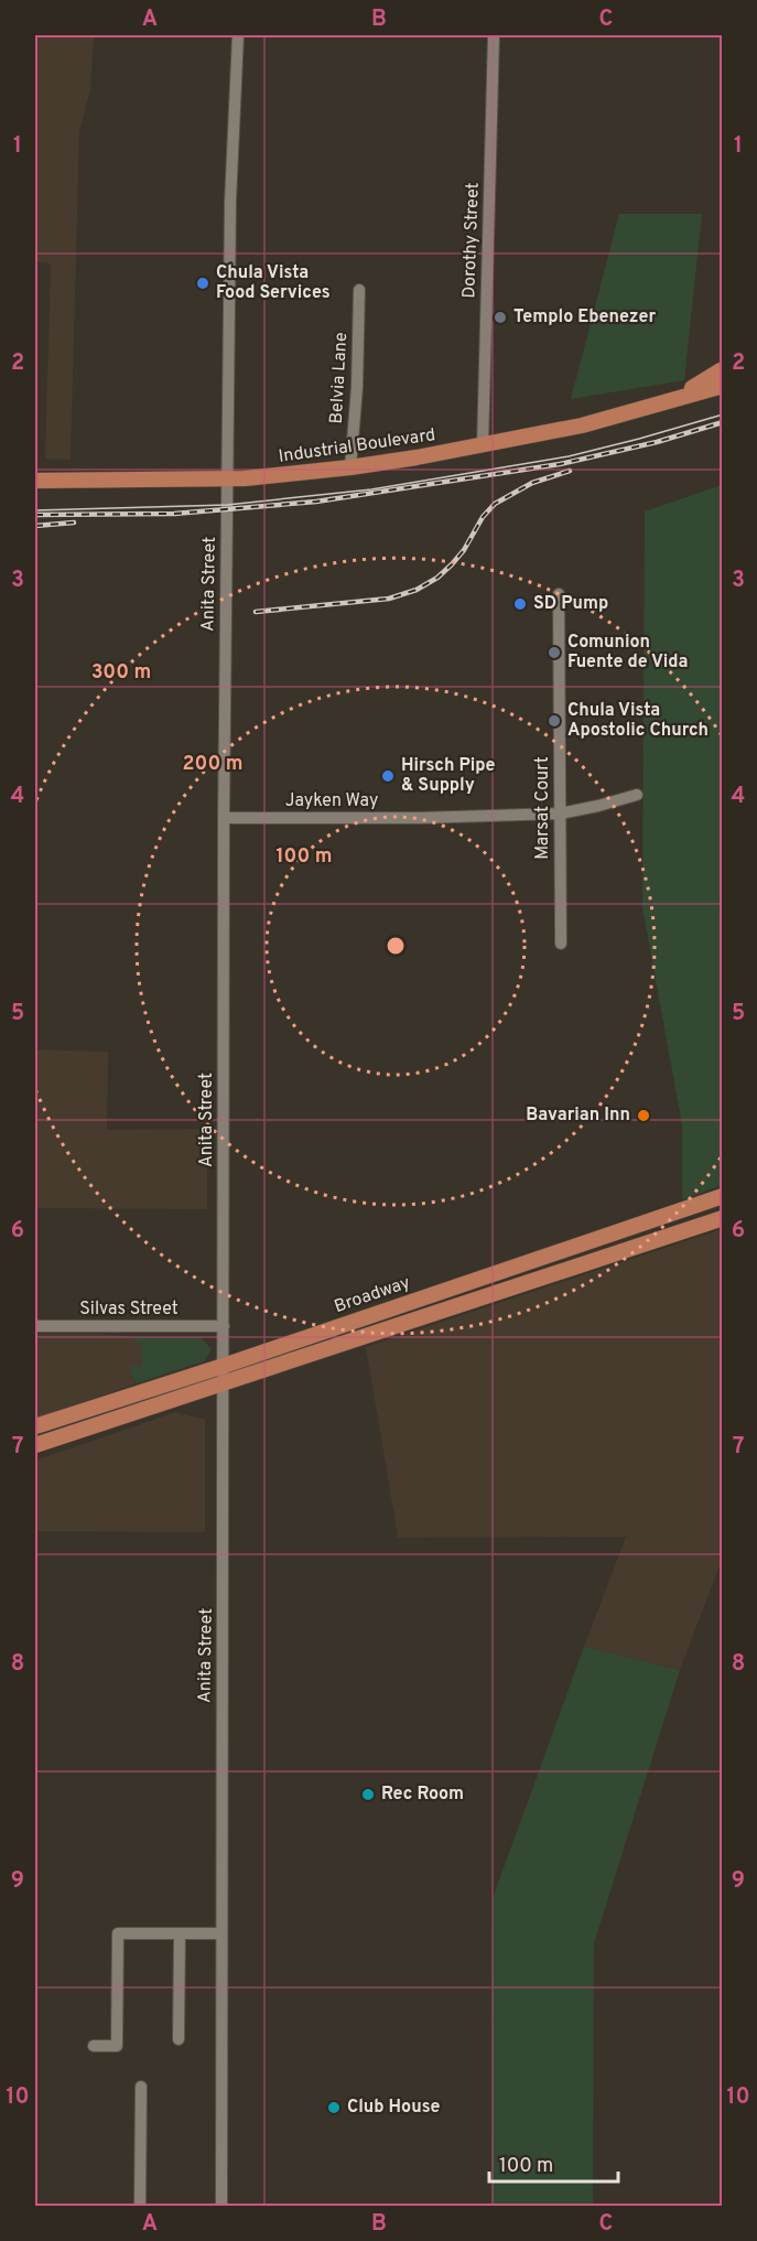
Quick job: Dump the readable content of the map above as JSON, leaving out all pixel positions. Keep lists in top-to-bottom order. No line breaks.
{"streets":{"main road":["Industrial Boulevard","Broadway"],"street":["Dorothy Street","Belvia Lane","Anita Street","Jayken Way","Marsat Court","Silvas Street"]},"crossings":[["Dorothy Street","Industrial Boulevard"],["Belvia Lane","Industrial Boulevard"],["Industrial Boulevard","Anita Street"],["Anita Street","Jayken Way"],["Anita Street","Broadway"],["Anita Street","Silvas Street"],["Jayken Way","Marsat Court"]],"places":["Chula Vista Food Services","Templo Ebenezer","SD Pump","Comunion Fuente de Vida","Chula Vista Apostolic Church","Hirsch Pipe & Supply","Bavarian Inn","Rec Room","Club House"],"scale_bar":"100 m","grid":{"columns":["A","B","C"],"rows":["1","2","3","4","5","6","7","8","9","10"]},"rings":["300 m","200 m","100 m"]}
